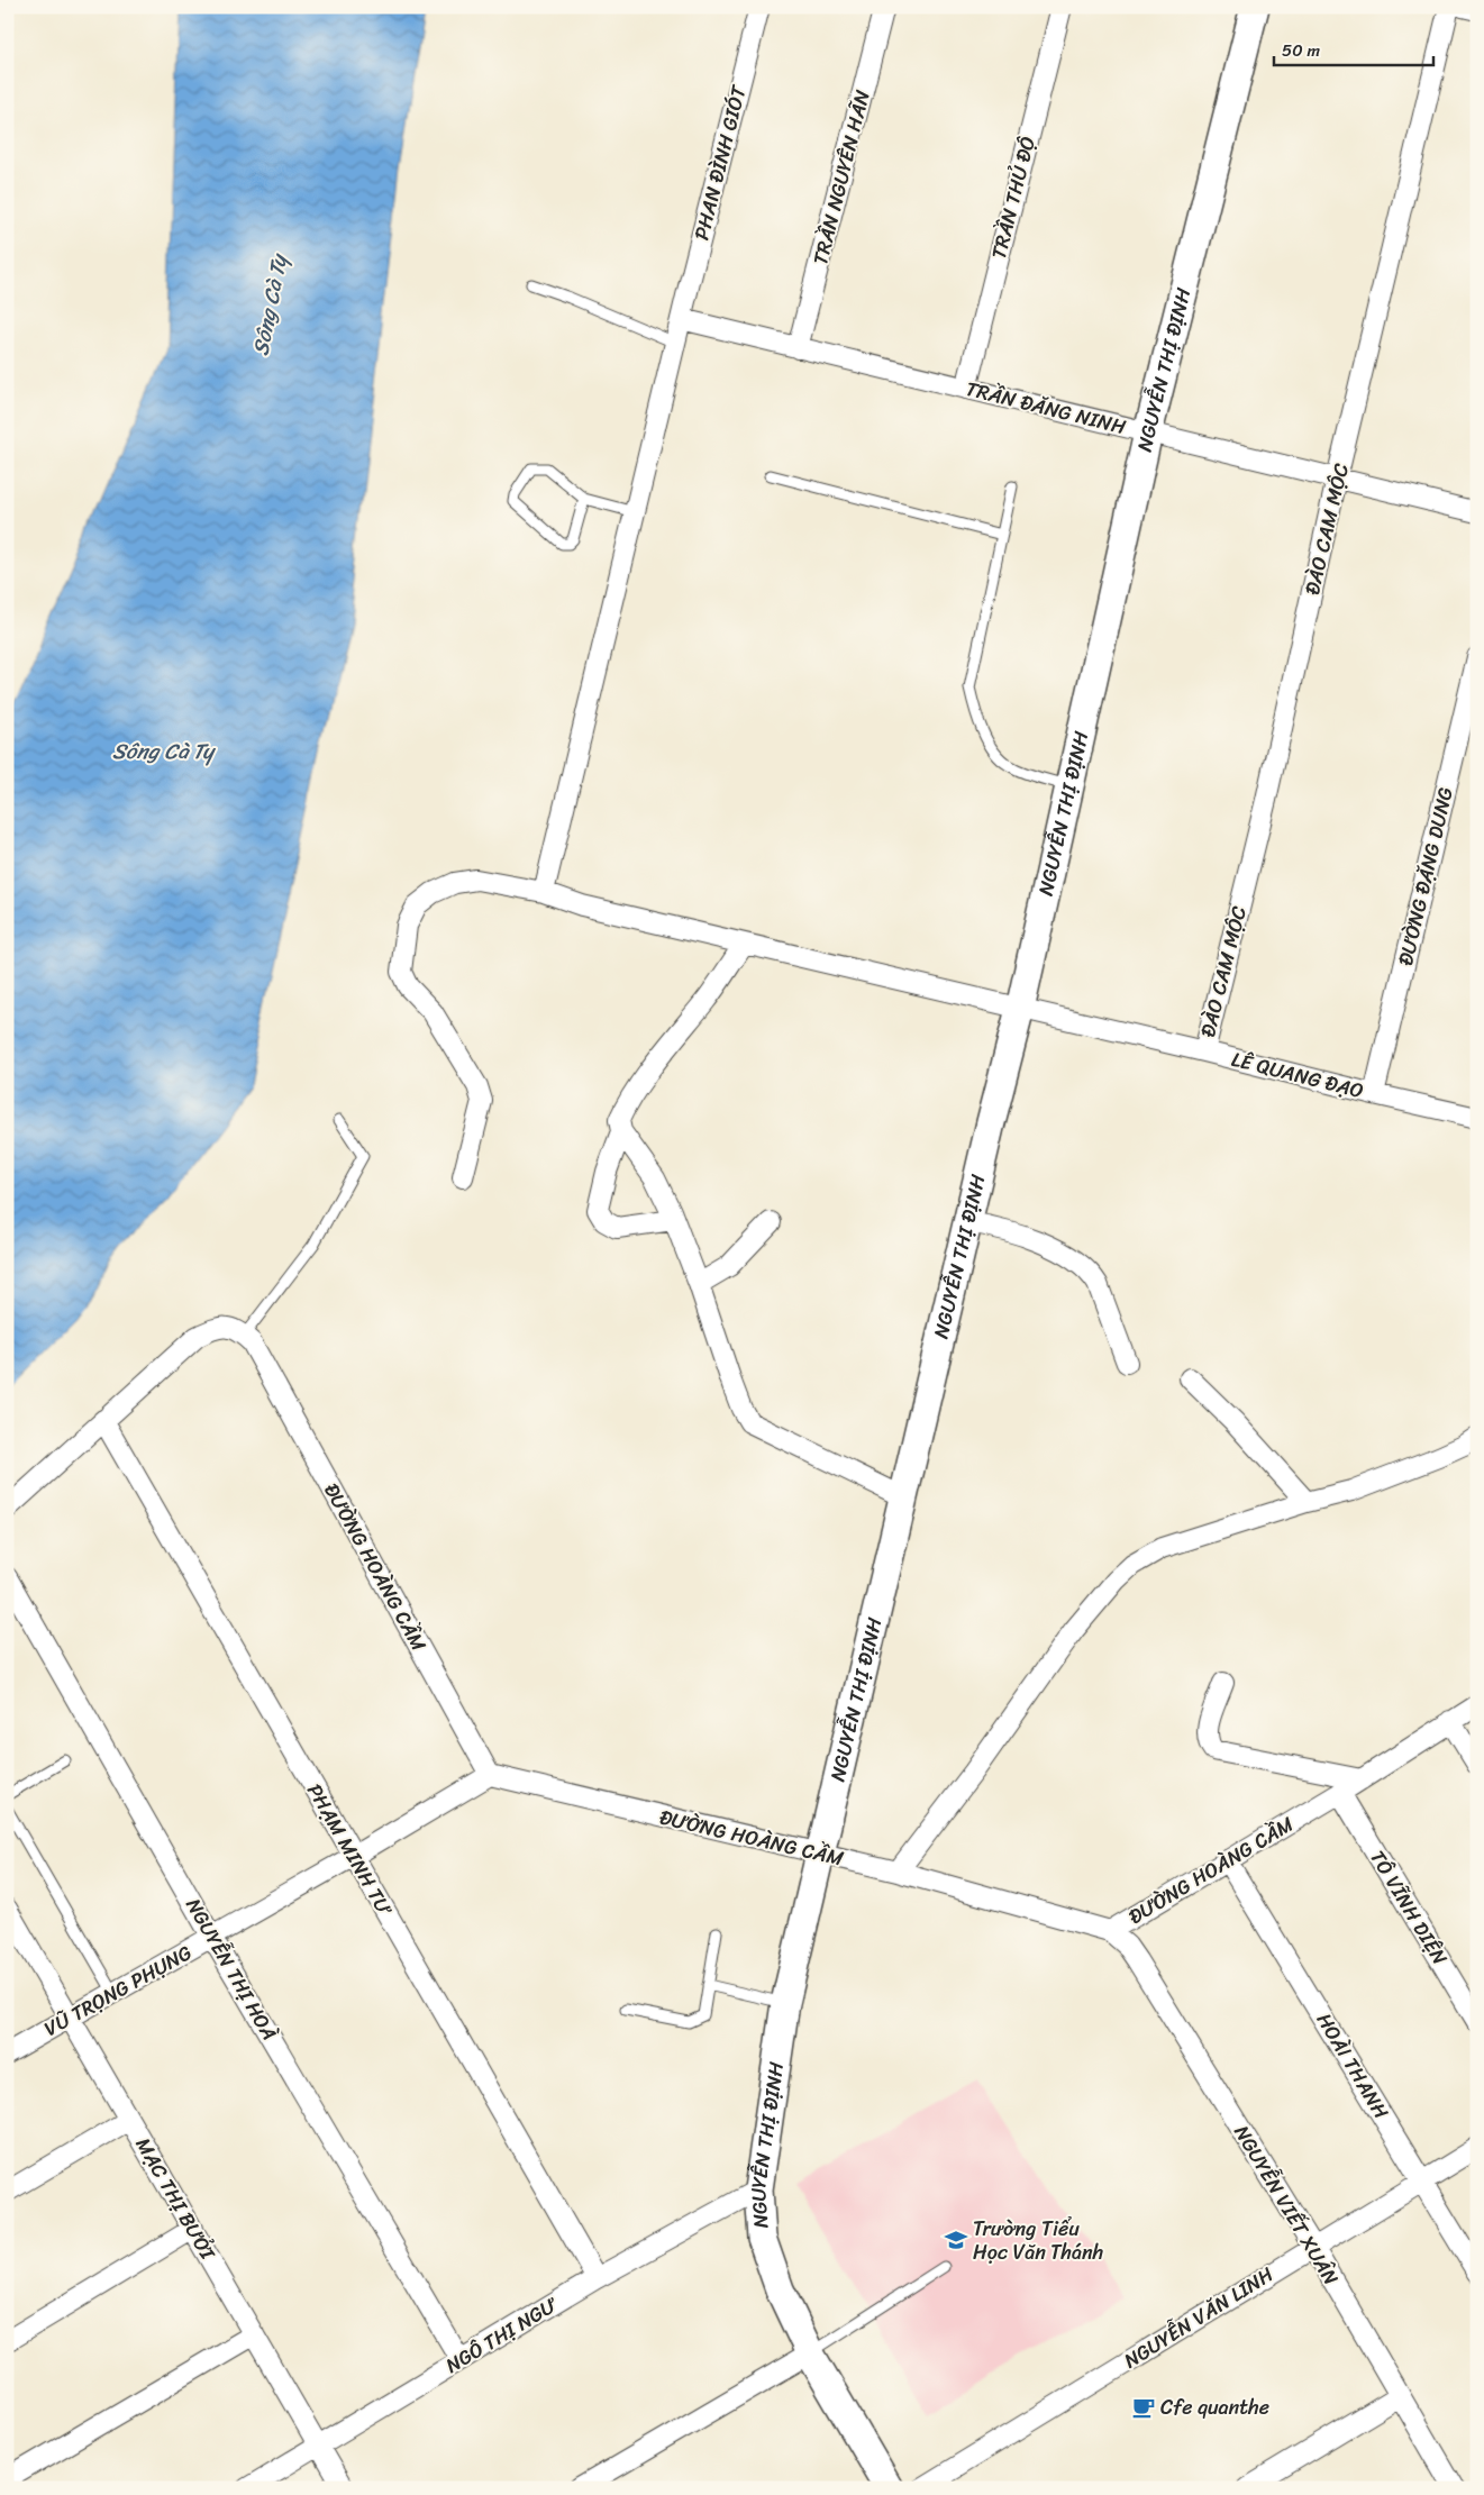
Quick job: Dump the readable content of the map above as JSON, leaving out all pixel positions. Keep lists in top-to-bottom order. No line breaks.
{"streets":{"street":["PHAN ĐÌNH GIÓT","TRẦN NGUYÊN HÃN","TRẦN THỦ ĐỘ","NGUYỄN THỊ ĐỊNH","TRẦN ĐĂNG NINH","ĐÀO CAM MỘC","ĐƯỜNG ĐẶNG DUNG","LÊ QUANG ĐẠO","ĐƯỜNG HOÀNG CẦM","PHẠM MINH TƯ","TÔ VĨNH DIỆN","NGUYỄN THỊ HOÀ","VŨ TRỌNG PHỤNG","HOÀI THANH","MẠC THỊ BƯỞI","NGUYỄN VIẾT XUÂN","NGUYỄN VĂN LINH","NGÔ THỊ NGƯ"]},"crossings":[["PHAN ĐÌNH GIÓT","TRẦN ĐĂNG NINH"],["PHAN ĐÌNH GIÓT","LÊ QUANG ĐẠO"],["TRẦN NGUYÊN HÃN","TRẦN ĐĂNG NINH"],["TRẦN THỦ ĐỘ","TRẦN ĐĂNG NINH"],["NGUYỄN THỊ ĐỊNH","TRẦN ĐĂNG NINH"],["NGUYỄN THỊ ĐỊNH","LÊ QUANG ĐẠO"],["NGUYỄN THỊ ĐỊNH","ĐƯỜNG HOÀNG CẦM"],["NGUYỄN THỊ ĐỊNH","NGÔ THỊ NGƯ"],["TRẦN ĐĂNG NINH","ĐÀO CAM MỘC"],["ĐÀO CAM MỘC","LÊ QUANG ĐẠO"],["ĐƯỜNG ĐẶNG DUNG","LÊ QUANG ĐẠO"],["ĐƯỜNG HOÀNG CẦM","TÔ VĨNH DIỆN"],["ĐƯỜNG HOÀNG CẦM","VŨ TRỌNG PHỤNG"],["ĐƯỜNG HOÀNG CẦM","HOÀI THANH"],["ĐƯỜNG HOÀNG CẦM","NGUYỄN VIẾT XUÂN"],["PHẠM MINH TƯ","VŨ TRỌNG PHỤNG"],["PHẠM MINH TƯ","NGÔ THỊ NGƯ"],["NGUYỄN THỊ HOÀ","VŨ TRỌNG PHỤNG"],["NGUYỄN THỊ HOÀ","NGÔ THỊ NGƯ"],["VŨ TRỌNG PHỤNG","MẠC THỊ BƯỞI"],["HOÀI THANH","NGUYỄN VĂN LINH"],["MẠC THỊ BƯỞI","NGÔ THỊ NGƯ"],["NGUYỄN VIẾT XUÂN","NGUYỄN VĂN LINH"]],"water":["Sông Cà Ty"],"places":{"school or university":["Trường Tiểu Học Văn Thánh"],"cafe":["Cfe quanthe"]},"scale_bar":"50 m"}
